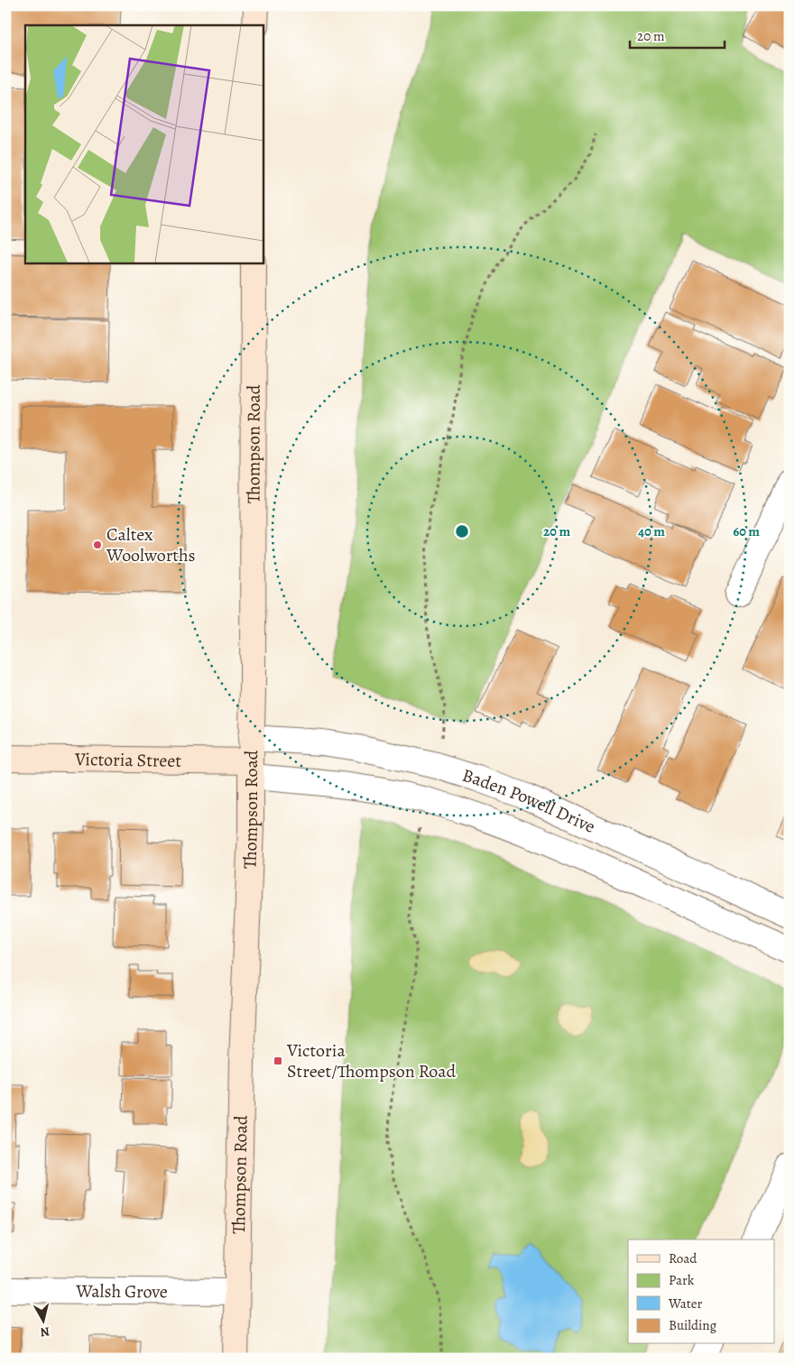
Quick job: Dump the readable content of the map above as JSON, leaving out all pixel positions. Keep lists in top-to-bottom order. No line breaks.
{"streets":{"main road":["Thompson Road","Victoria Street"],"street":["Baden Powell Drive","Walsh Grove"]},"crossings":[["Thompson Road","Victoria Street"],["Thompson Road","Baden Powell Drive"],["Thompson Road","Walsh Grove"],["Victoria Street","Baden Powell Drive"]],"places":{"other":["Caltex Woolworths"],"transit":["Victoria Street/Thompson Road"]},"legend":["Road","Park","Water","Building"],"scale_bar":"20 m","north":"bottom","rings":["20 m","40 m","60 m"]}
